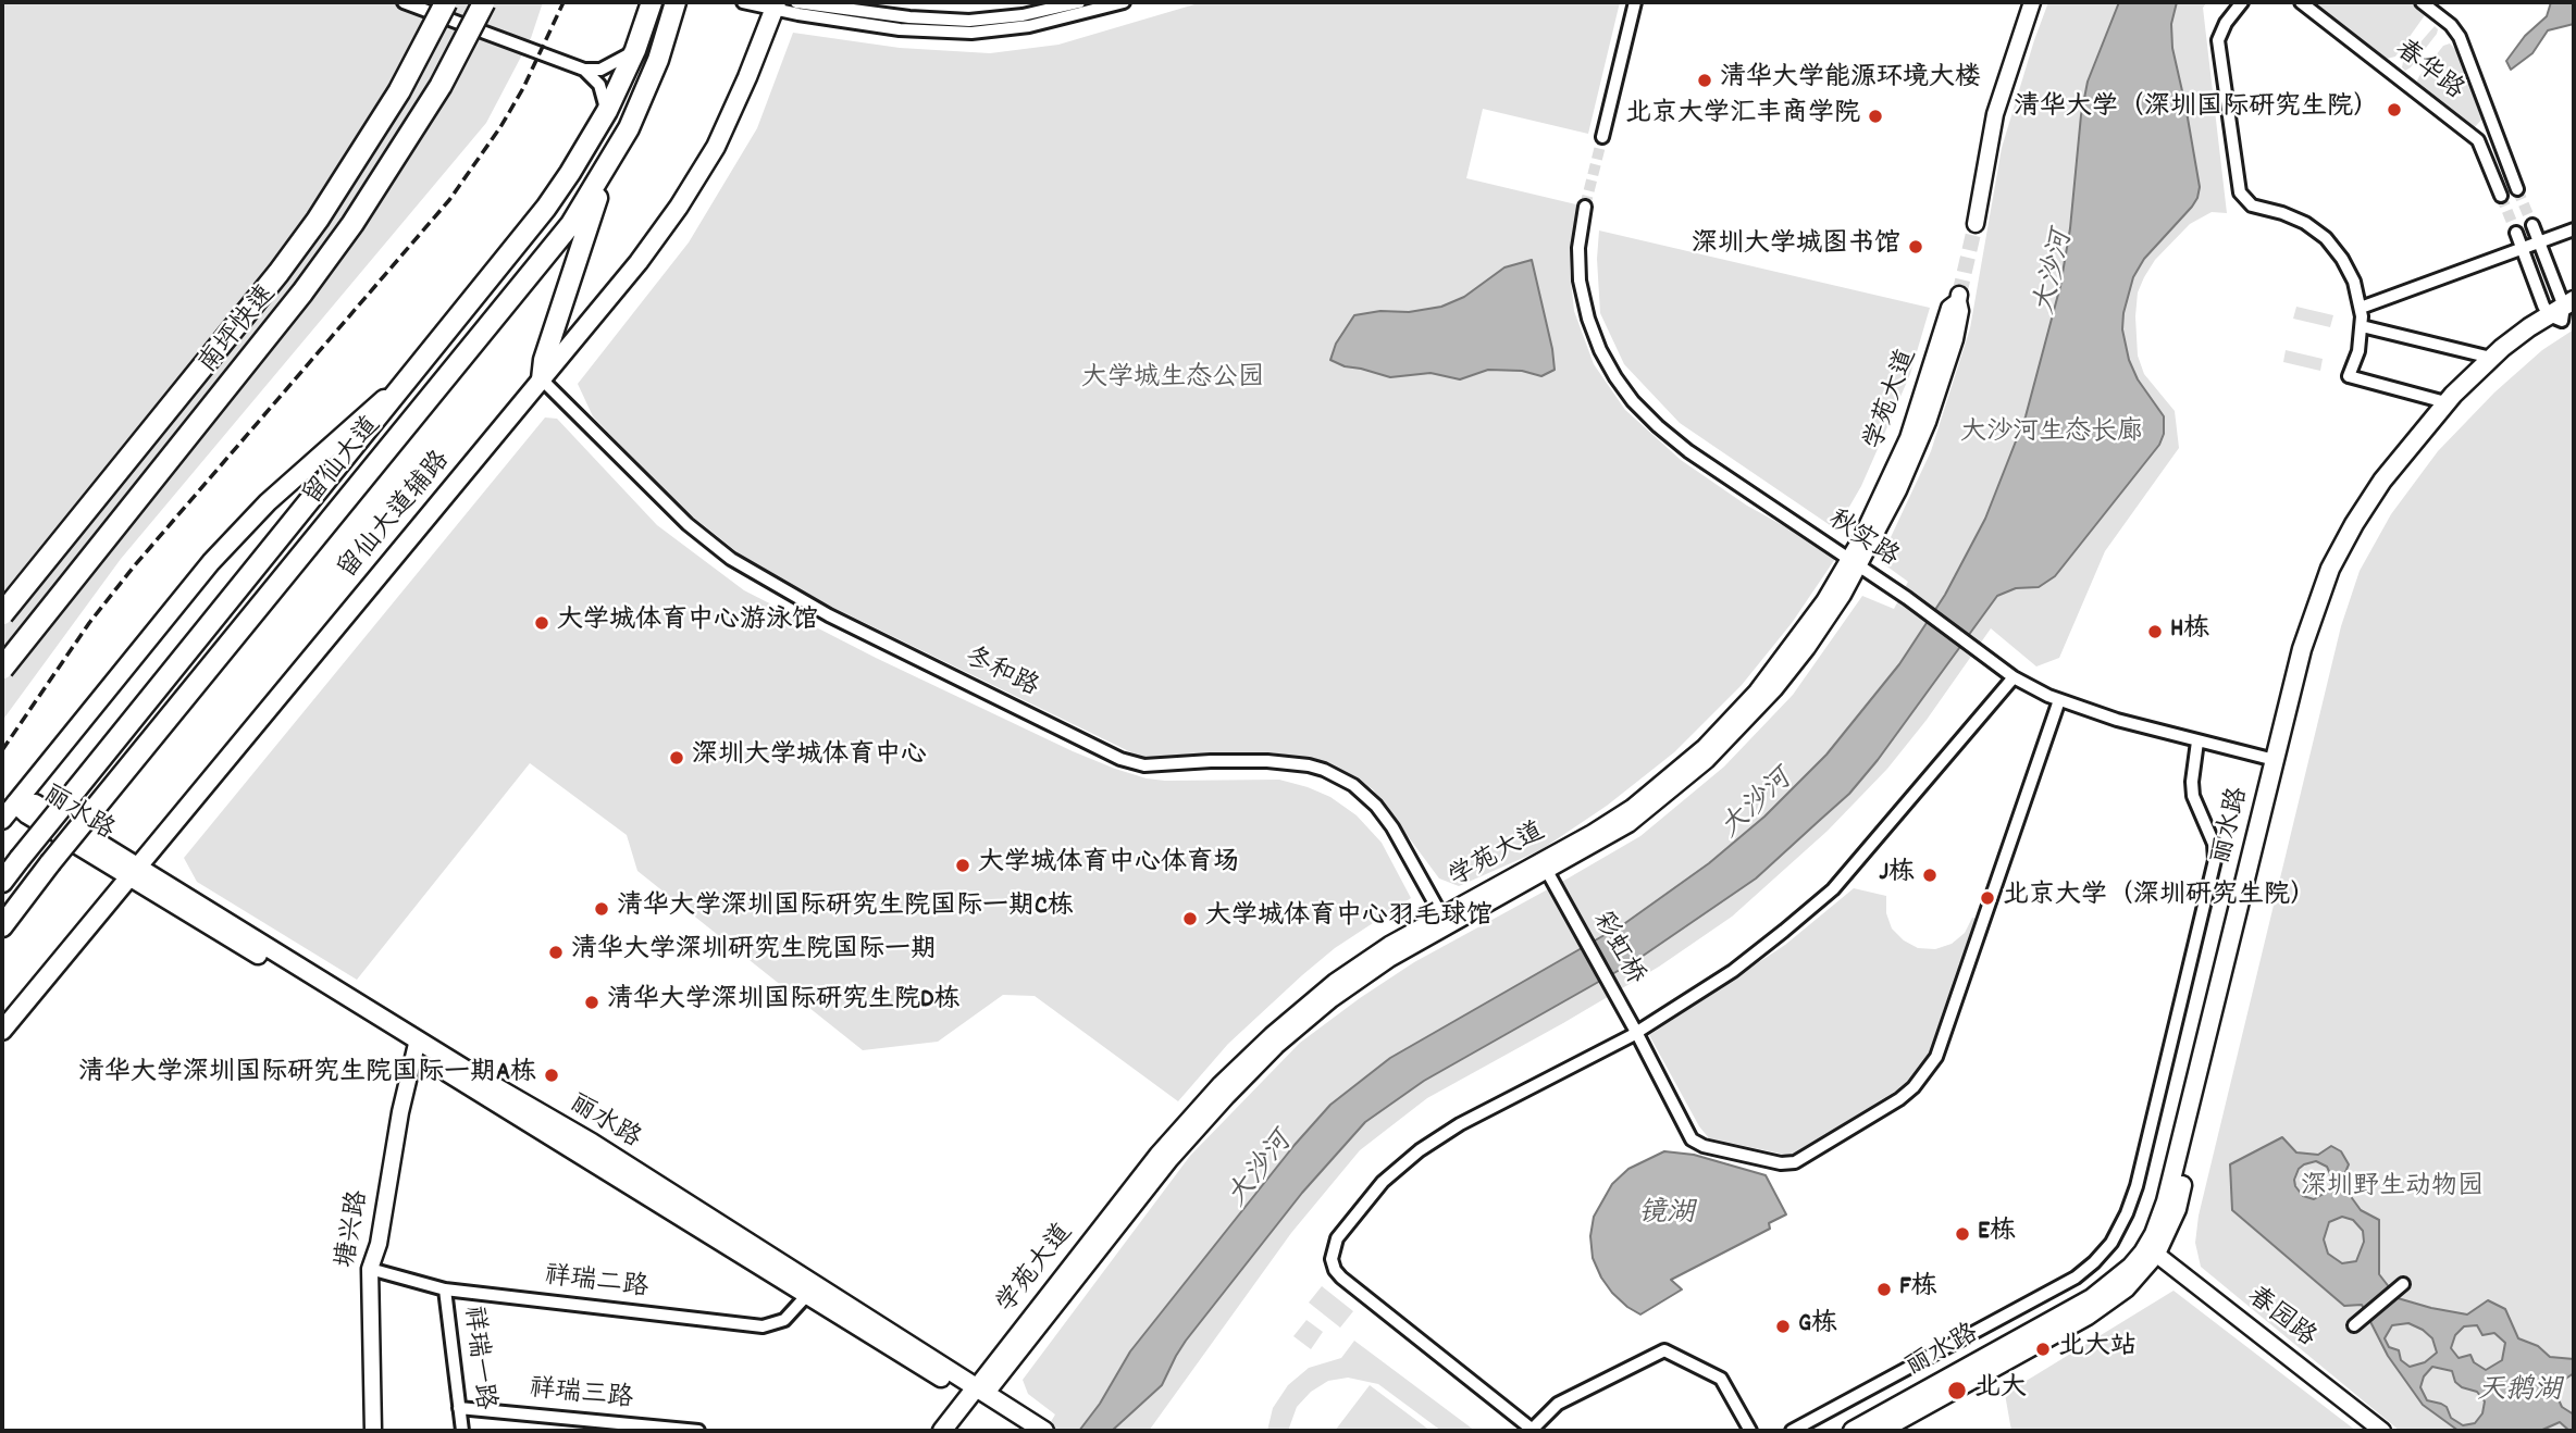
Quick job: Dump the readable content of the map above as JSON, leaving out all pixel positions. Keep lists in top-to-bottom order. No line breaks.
{"streets":{"highway":["南坪快速"],"main road":["学苑大道","留仙大道","留仙大道辅路","丽水路"],"street":["春华路","秋实路","冬和路","彩虹桥","塘兴路","祥瑞二路","春园路","祥瑞一路","祥瑞三路"]},"crossings":[["学苑大道","秋实路"],["学苑大道","冬和路"],["学苑大道","丽水路"],["学苑大道","彩虹桥"],["留仙大道辅路","冬和路"],["留仙大道辅路","丽水路"],["秋实路","丽水路"],["秋实路","彩虹桥"],["丽水路","塘兴路"],["丽水路","祥瑞二路"],["丽水路","春园路"],["塘兴路","祥瑞二路"],["祥瑞二路","祥瑞一路"],["祥瑞一路","祥瑞三路"]],"water":["大沙河","镜湖","天鹅湖"],"parks":["大学城生态公园","大沙河生态长廊","深圳野生动物园"],"places":["清华大学能源环境大楼","清华大学（深圳国际研究生院）","北京大学汇丰商学院","深圳大学城图书馆","大学城体育中心游泳馆","H栋","深圳大学城体育中心","大学城体育中心体育场","J栋","北京大学（深圳研究生院）","清华大学深圳国际研究生院国际一期C栋","大学城体育中心羽毛球馆","清华大学深圳研究生院国际一期","清华大学深圳国际研究生院D栋","清华大学深圳国际研究生院国际一期A栋","E栋","F栋","G栋","北大站","北大"]}
